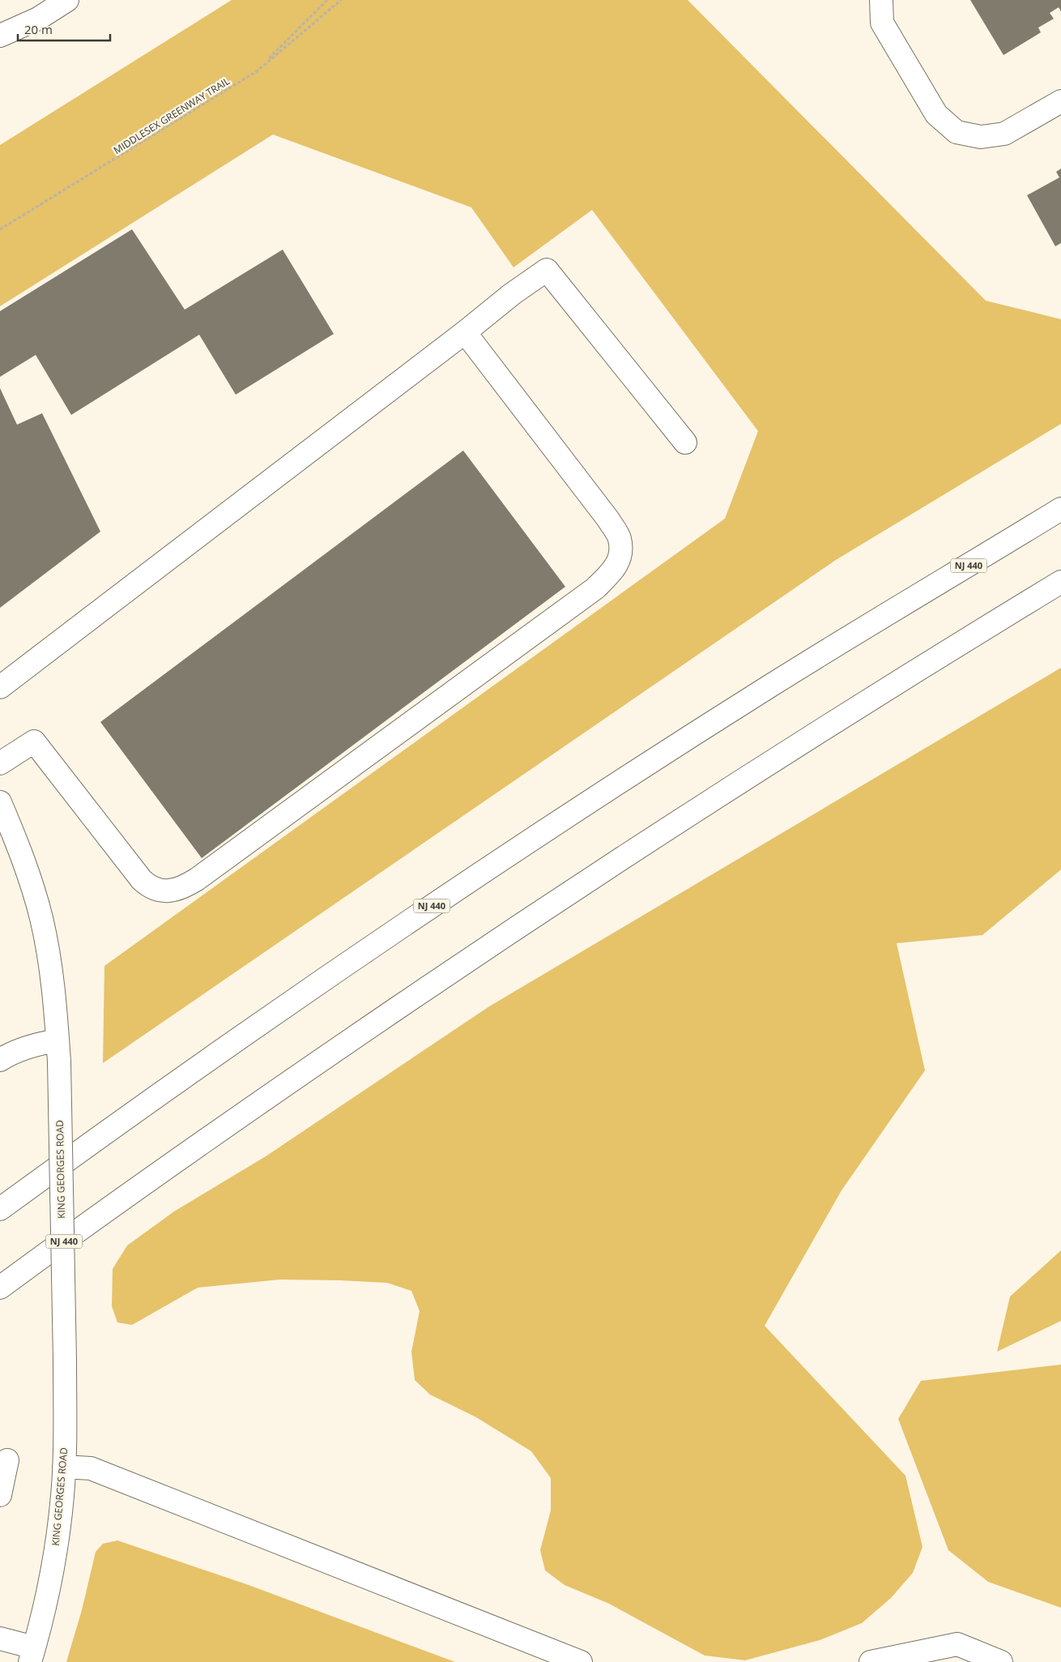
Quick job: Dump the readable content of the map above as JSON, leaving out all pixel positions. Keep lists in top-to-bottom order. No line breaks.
{"streets":{"main road":["NJ 440","KING GEORGES ROAD"],"path":["MIDDLESEX GREENWAY TRAIL"]},"scale_bar":"20 m"}
